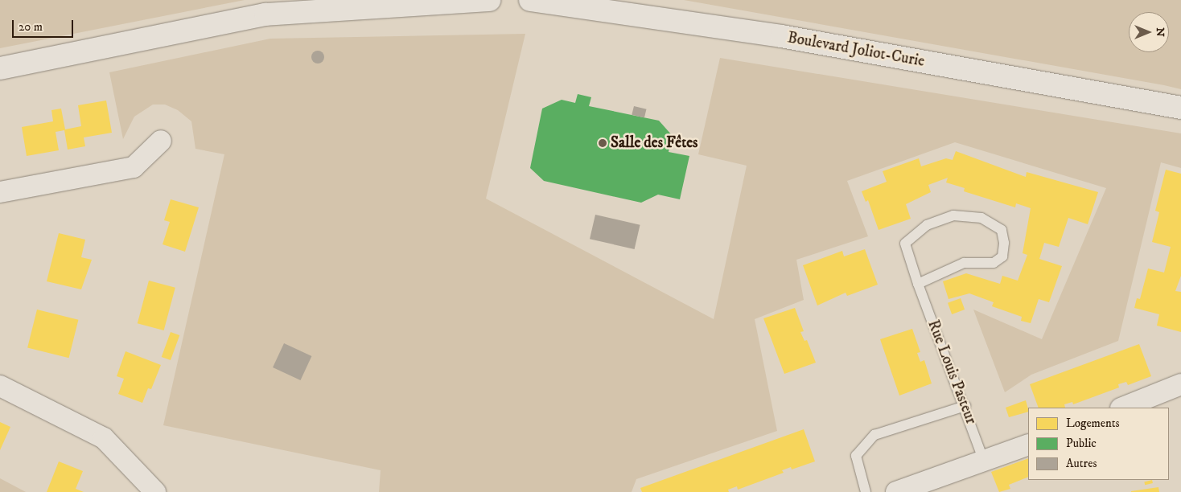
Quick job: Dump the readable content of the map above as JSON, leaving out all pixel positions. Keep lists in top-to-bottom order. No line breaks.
{"streets":{"main road":["Boulevard Joliot-Curie"],"lane":["Rue Louis Pasteur"]},"places":["Salle des Fêtes"],"legend":["Logements","Public","Autres"],"scale_bar":"20 m","north":"right"}
